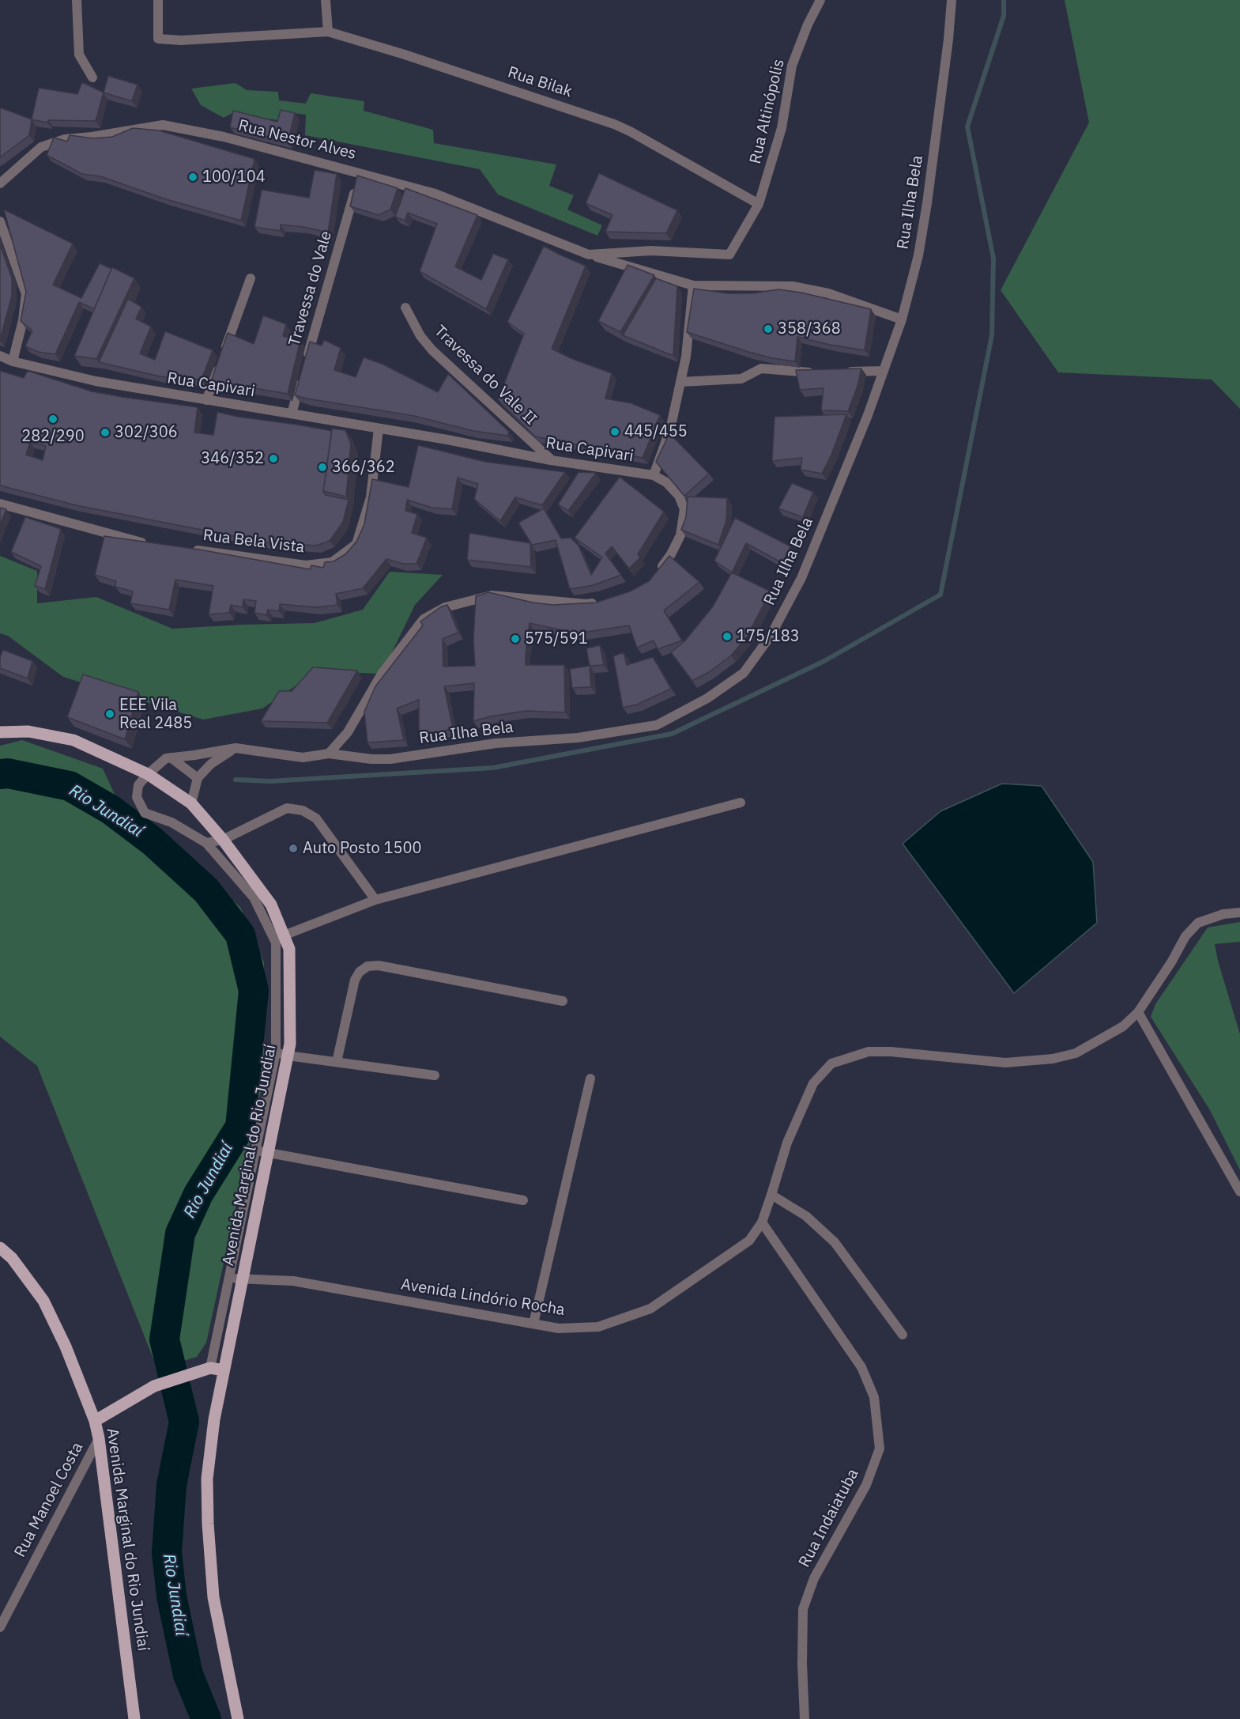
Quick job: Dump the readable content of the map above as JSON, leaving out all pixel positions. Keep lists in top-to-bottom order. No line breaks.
{"streets":{"main road":["Avenida Marginal do Rio Jundiaí"],"street":["Rua Bilak","Rua Altinópolis","Rua Nestor Alves","Rua Ilha Bela","Travessa do Vale","Travessa do Vale II","Rua Capivari","Rua Bela Vista","Avenida Lindório Rocha","Rua Manoel Costa","Rua Indaiatuba"]},"crossings":[["Rua Bilak","Rua Altinópolis"],["Rua Altinópolis","Rua Nestor Alves"],["Rua Nestor Alves","Rua Ilha Bela"],["Rua Nestor Alves","Travessa do Vale"],["Rua Ilha Bela","Avenida Marginal do Rio Jundiaí"],["Travessa do Vale II","Rua Capivari"],["Rua Capivari","Rua Bela Vista"],["Avenida Marginal do Rio Jundiaí","Avenida Lindório Rocha"],["Avenida Marginal do Rio Jundiaí","Rua Manoel Costa"],["Avenida Lindório Rocha","Rua Indaiatuba"]],"water":["Rio Jundiaí"],"places":["100/104","358/368","282/290","445/455","302/306","346/352","366/362","175/183","575/591","EEE Vila Real 2485","Auto Posto 1500"]}
